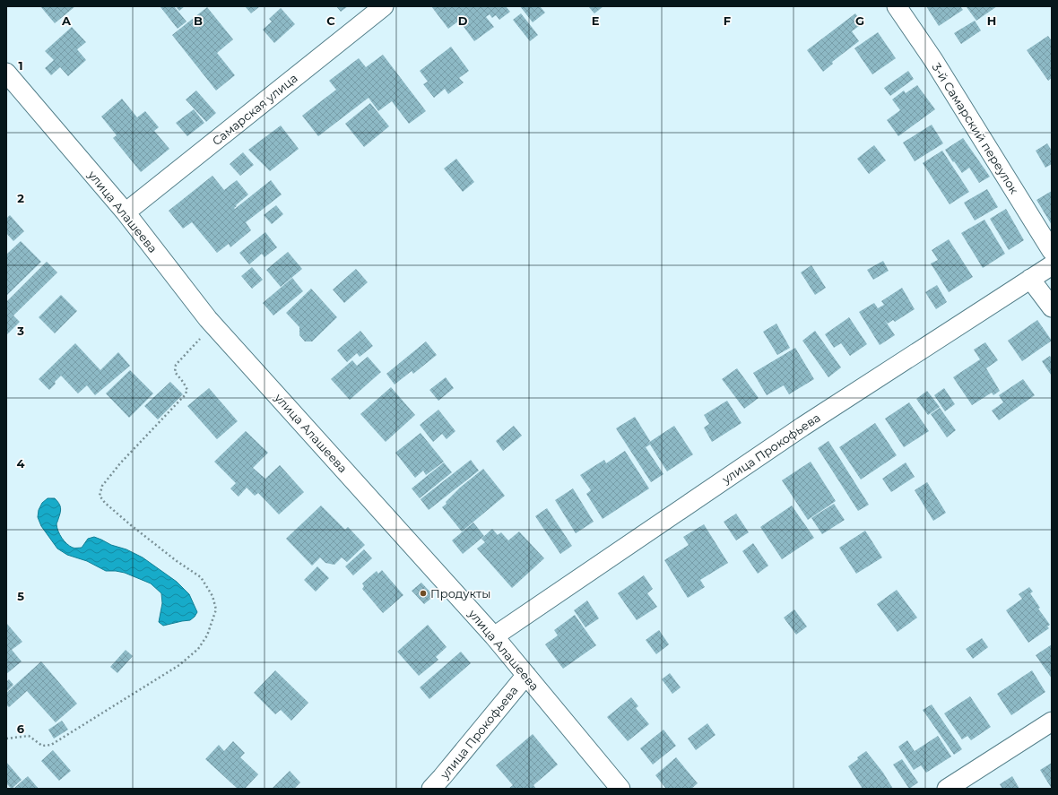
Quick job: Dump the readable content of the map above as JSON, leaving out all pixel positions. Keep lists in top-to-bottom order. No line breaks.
{"streets":{"street":["Самарская улица","3-й Самарский переулок","улица Алашеева","улица Прокофьева"]},"crossings":[["Самарская улица","улица Алашеева"],["улица Алашеева","улица Прокофьева"]],"places":["Продукты"],"grid":{"columns":["A","B","C","D","E","F","G","H"],"rows":["1","2","3","4","5","6"]}}
